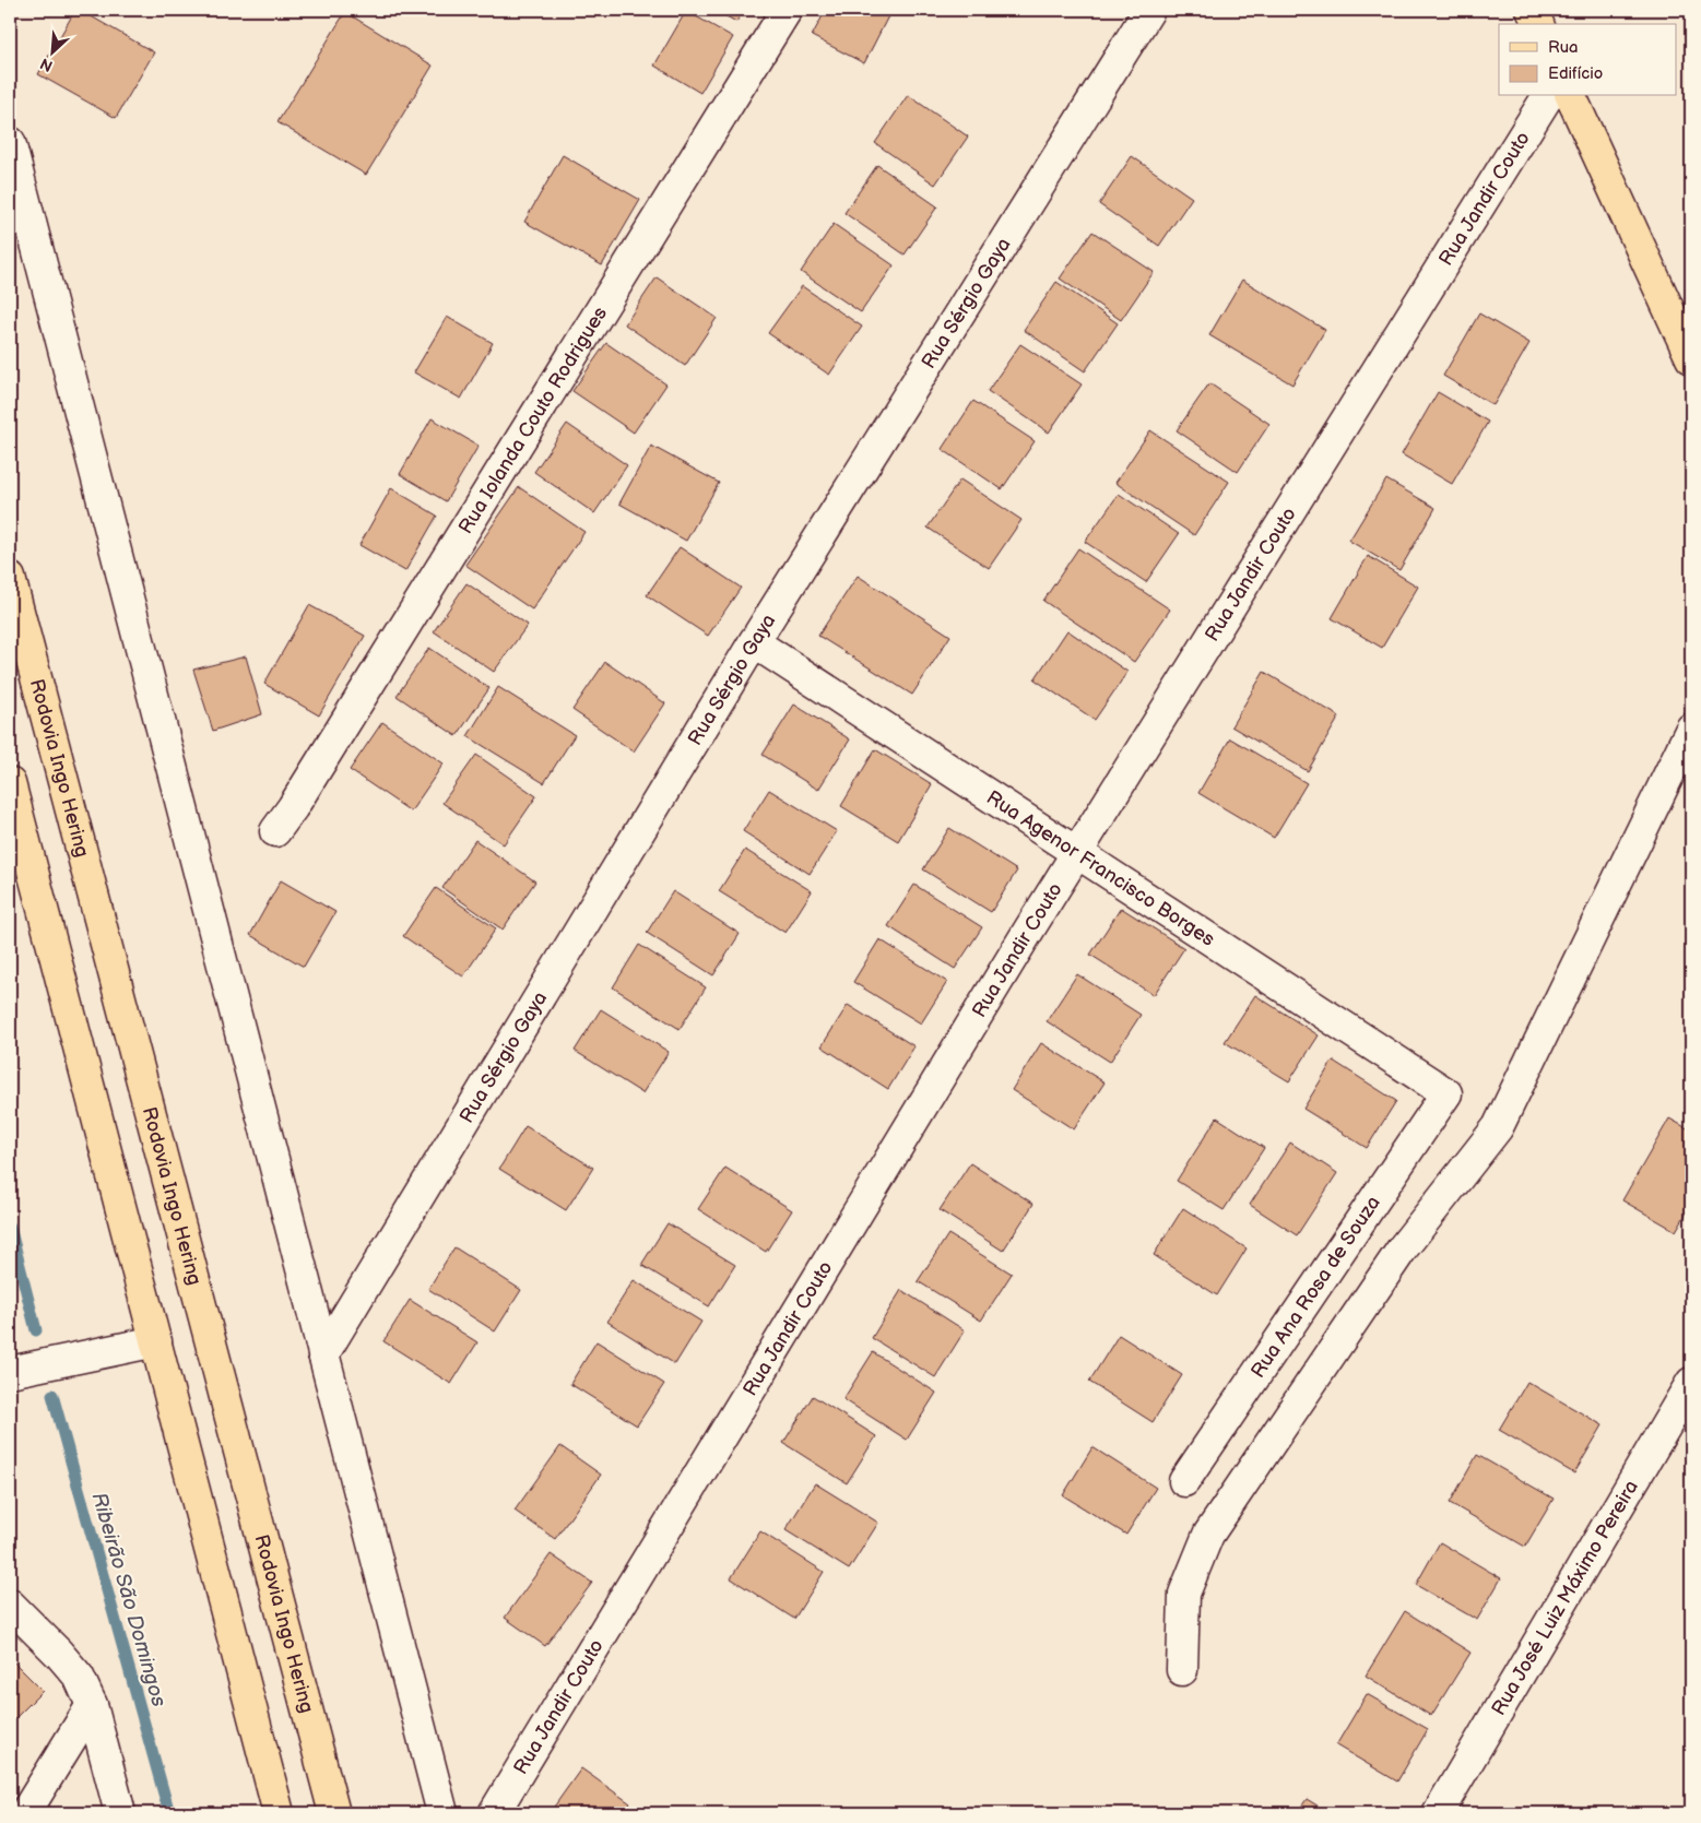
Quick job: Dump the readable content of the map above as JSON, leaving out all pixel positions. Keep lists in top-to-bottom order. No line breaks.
{"streets":{"main road":["Rodovia Ingo Hering"],"street":["Rua Jandir Couto","Rua Sérgio Gaya","Rua Iolanda Couto Rodrigues","Rua Agenor Francisco Borges","Rua Ana Rosa de Souza","Rua José Luiz Máximo Pereira"]},"crossings":[["Rua Jandir Couto","Rua Agenor Francisco Borges"],["Rua Sérgio Gaya","Rua Agenor Francisco Borges"],["Rua Agenor Francisco Borges","Rua Ana Rosa de Souza"]],"water":["Ribeirão São Domingos"],"legend":["Rua","Edifício"],"north":"bottom left"}
